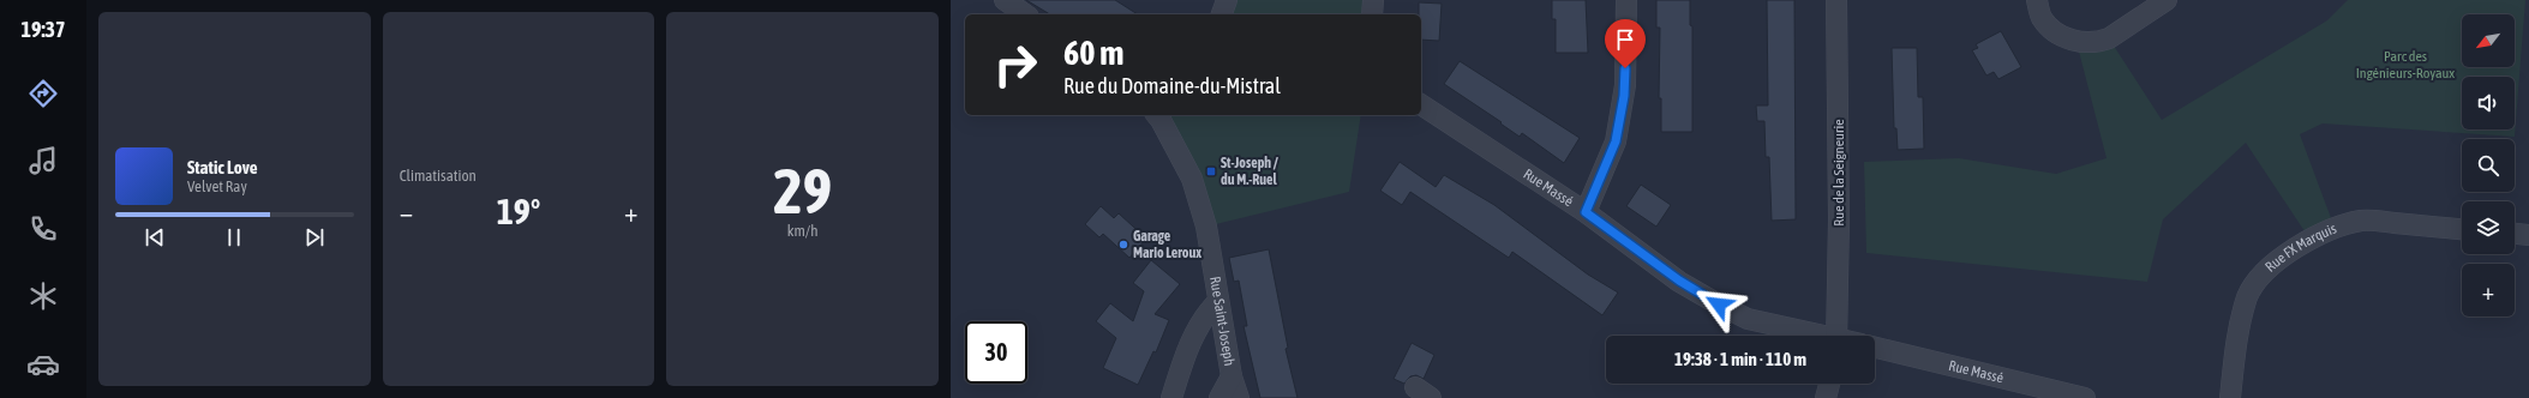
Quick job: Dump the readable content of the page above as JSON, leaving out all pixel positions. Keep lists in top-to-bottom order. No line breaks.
{"streets":{"street":["Rue de la Seigneurie","Rue Massé","Rue FX Marquis","Rue Saint-Joseph"]},"parks":["Parc des Ingénieurs-Royaux"],"places":{"transit":["St-Joseph / du M.-Ruel"],"other":["Garage Mario Leroux"]},"north":"bottom left","page":{"tabs":"19:37","tile":["Climatisation",["29","km/h"]],"map_buttons":"+","turn":["60 m","Rue du Domaine-du-Mistral"],"song":["Static Love","Velvet Ray"],"heat":["−","19°","+"],"limit":"30","trip":"19:38 · 1 min · 110 m"}}
